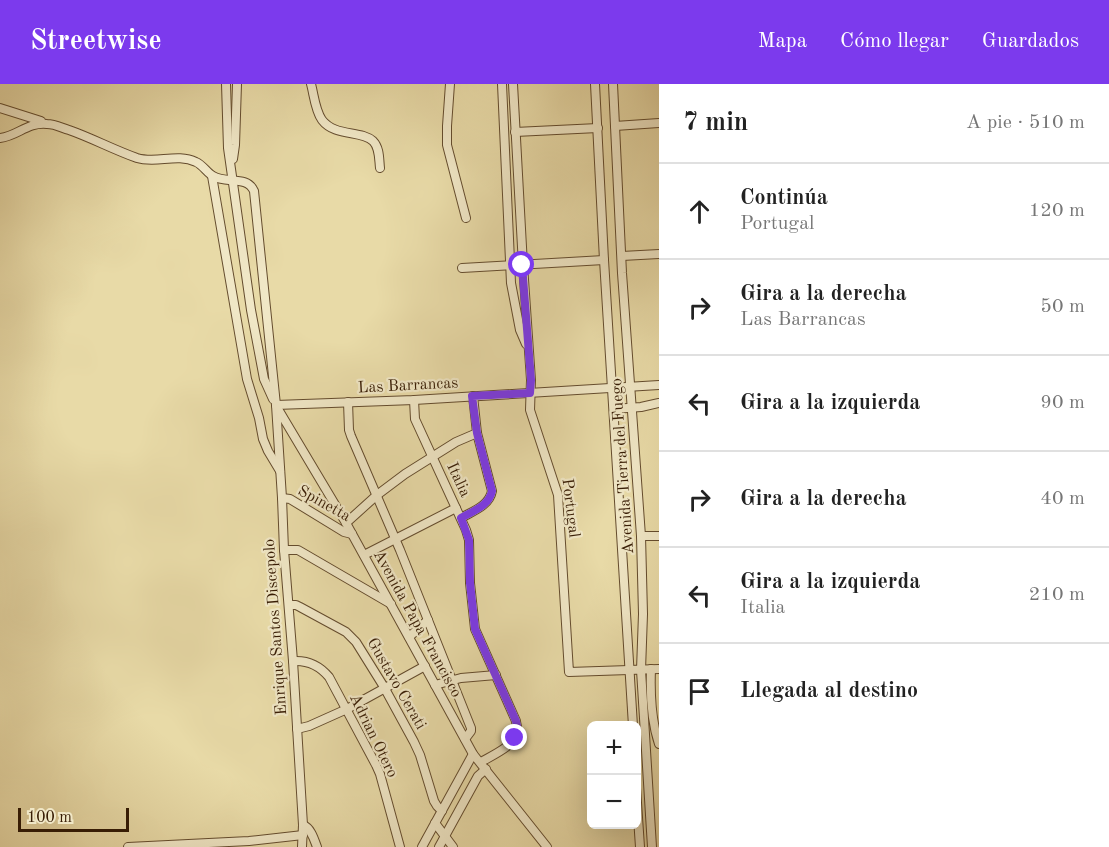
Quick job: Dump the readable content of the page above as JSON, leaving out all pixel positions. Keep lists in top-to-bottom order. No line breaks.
{"streets":{"street":["Las Barrancas","Avenida Tierra del Fuego","Italia","Spinetta","Portugal","Avenida Papa Francisco","Enrique Santos Discepolo","Gustavo Cerati","Adrian Otero"]},"crossings":[["Las Barrancas","Avenida Tierra del Fuego"],["Las Barrancas","Italia"],["Las Barrancas","Portugal"],["Las Barrancas","Avenida Papa Francisco"],["Las Barrancas","Enrique Santos Discepolo"],["Avenida Tierra del Fuego","Portugal"],["Italia","Avenida Papa Francisco"],["Spinetta","Avenida Papa Francisco"],["Spinetta","Enrique Santos Discepolo"],["Avenida Papa Francisco","Enrique Santos Discepolo"],["Enrique Santos Discepolo","Gustavo Cerati"],["Enrique Santos Discepolo","Adrian Otero"]],"scale_bar":"100 m","page":{"header":"Streetwise","nav":["Mapa","Cómo llegar","Guardados"],"heading":["7 min","A pie · 510 m"],"list":[["Continúa","Portugal","120 m"],["Gira a la derecha","Las Barrancas","50 m"],["Gira a la izquierda","90 m"],["Gira a la derecha","40 m"],["Gira a la izquierda","Italia","210 m"],"Llegada al destino"],"map_buttons":["+","−"],"scale":"100 m"}}
